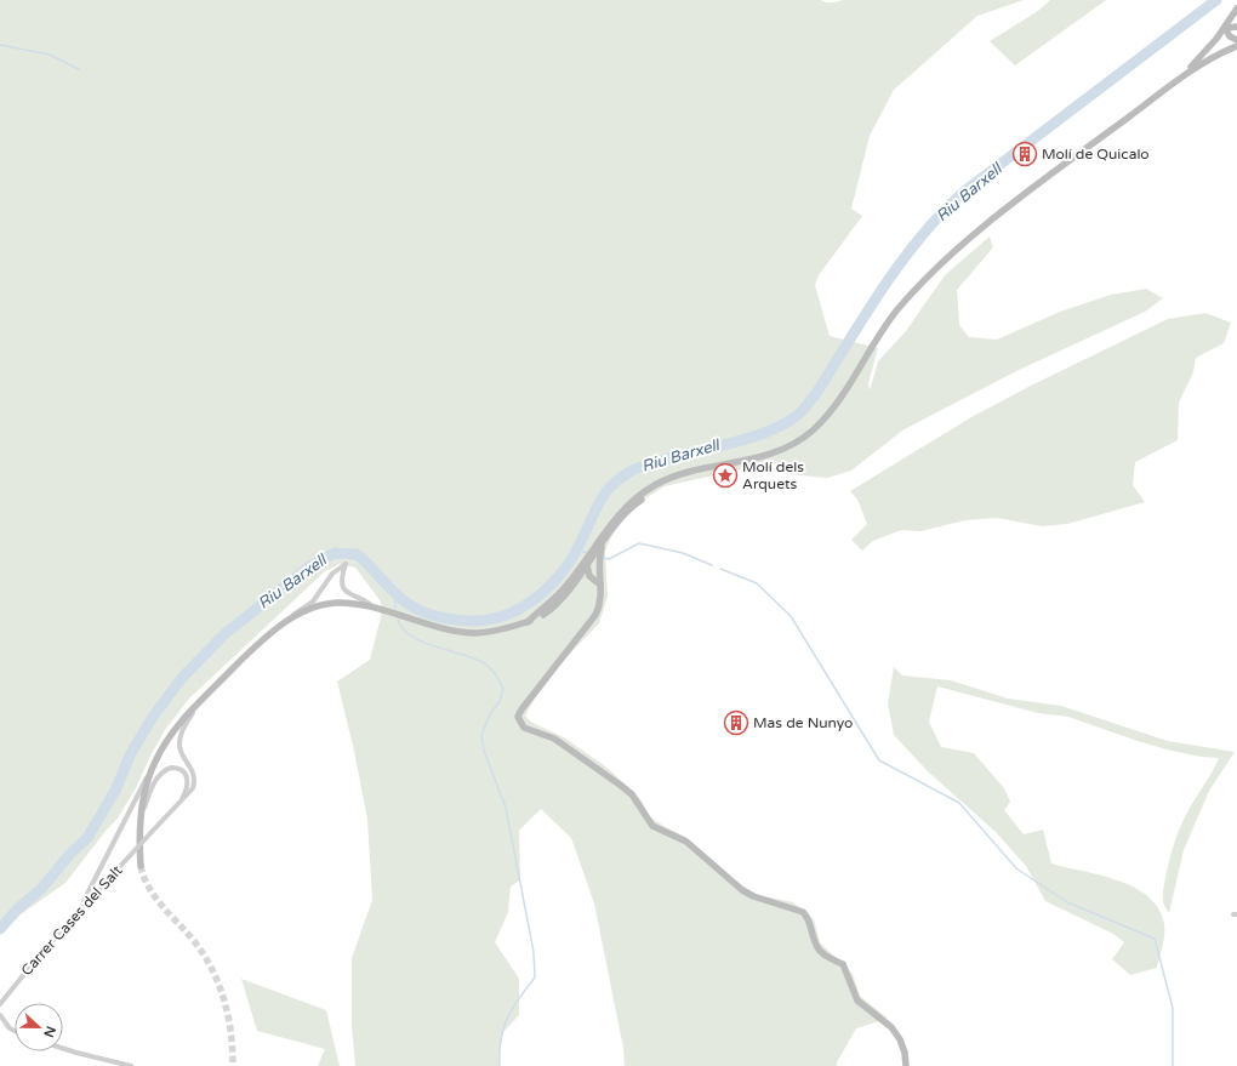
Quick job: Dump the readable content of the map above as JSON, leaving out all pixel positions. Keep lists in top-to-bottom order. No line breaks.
{"streets":{"street":["Carrer Cases del Salt"]},"water":["Riu Barxell"],"places":{"building":["Molí de Quicalo","Mas de Nunyo"],"place":["Molí dels Arquets"]},"north":"right"}
